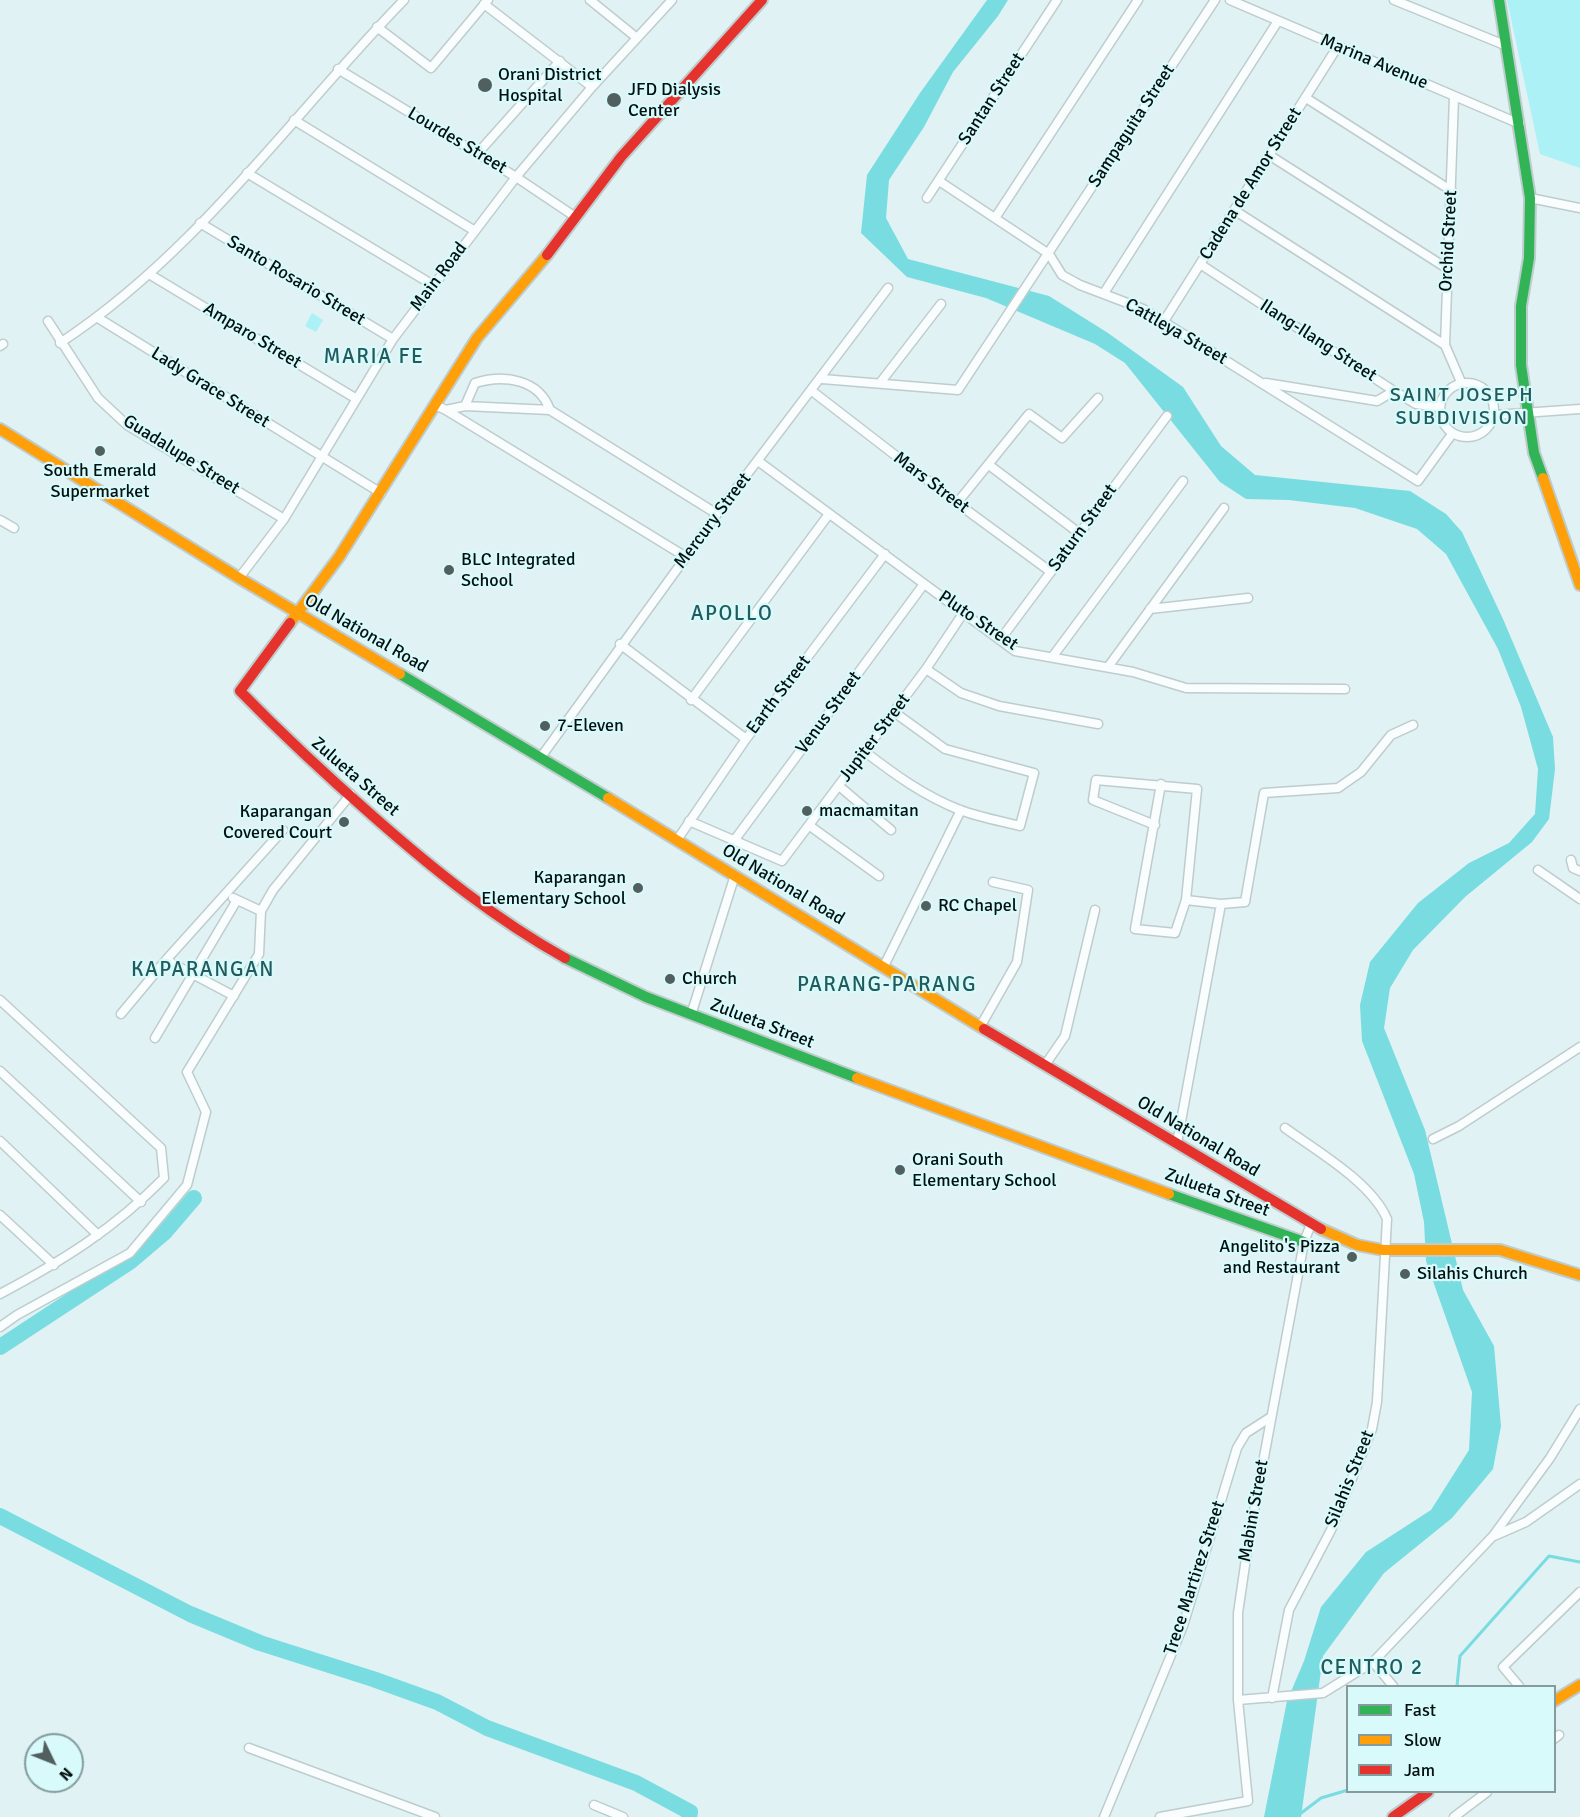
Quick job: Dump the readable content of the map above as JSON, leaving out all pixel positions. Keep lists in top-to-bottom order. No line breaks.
{"streets":{"street":["Marina Avenue","Santan Street","Sampaguita Street","Lourdes Street","Cadena de Amor Street","Orchid Street","Main Road","Santo Rosario Street","Cattleya Street","Amparo Street","Ilang-Ilang Street","Lady Grace Street","Guadalupe Street","Mars Street","Mercury Street","Saturn Street","Pluto Street","Old National Road","Earth Street","Venus Street","Jupiter Street","Zulueta Street","Silahis Street","Mabini Street","Trece Martirez Street"]},"crossings":[["Marina Avenue","Cadena de Amor Street"],["Marina Avenue","Orchid Street"],["Santan Street","Cattleya Street"],["Sampaguita Street","Cattleya Street"],["Lourdes Street","Main Road"],["Cadena de Amor Street","Cattleya Street"],["Cadena de Amor Street","Ilang-Ilang Street"],["Orchid Street","Cattleya Street"],["Orchid Street","Ilang-Ilang Street"],["Main Road","Santo Rosario Street"],["Main Road","Amparo Street"],["Main Road","Lady Grace Street"],["Main Road","Guadalupe Street"],["Main Road","Old National Road"],["Cattleya Street","Ilang-Ilang Street"],["Mars Street","Mercury Street"],["Mars Street","Saturn Street"],["Mercury Street","Pluto Street"],["Mercury Street","Old National Road"],["Saturn Street","Pluto Street"],["Pluto Street","Earth Street"],["Pluto Street","Venus Street"],["Pluto Street","Jupiter Street"],["Old National Road","Earth Street"],["Old National Road","Zulueta Street"],["Old National Road","Silahis Street"],["Old National Road","Mabini Street"],["Venus Street","Jupiter Street"],["Zulueta Street","Mabini Street"],["Mabini Street","Trece Martirez Street"]],"districts":["MARIA FE","SAINT JOSEPH SUBDIVISION","APOLLO","KAPARANGAN","PARANG-PARANG","CENTRO 2"],"places":["Orani District Hospital","JFD Dialysis Center","South Emerald Supermarket","BLC Integrated School","7-Eleven","macmamitan","Kaparangan Covered Court","Kaparangan Elementary School","RC Chapel","Church","Orani South Elementary School","Angelito's Pizza and Restaurant","Silahis Church"],"legend":["Fast","Slow","Jam"],"north":"bottom right"}
